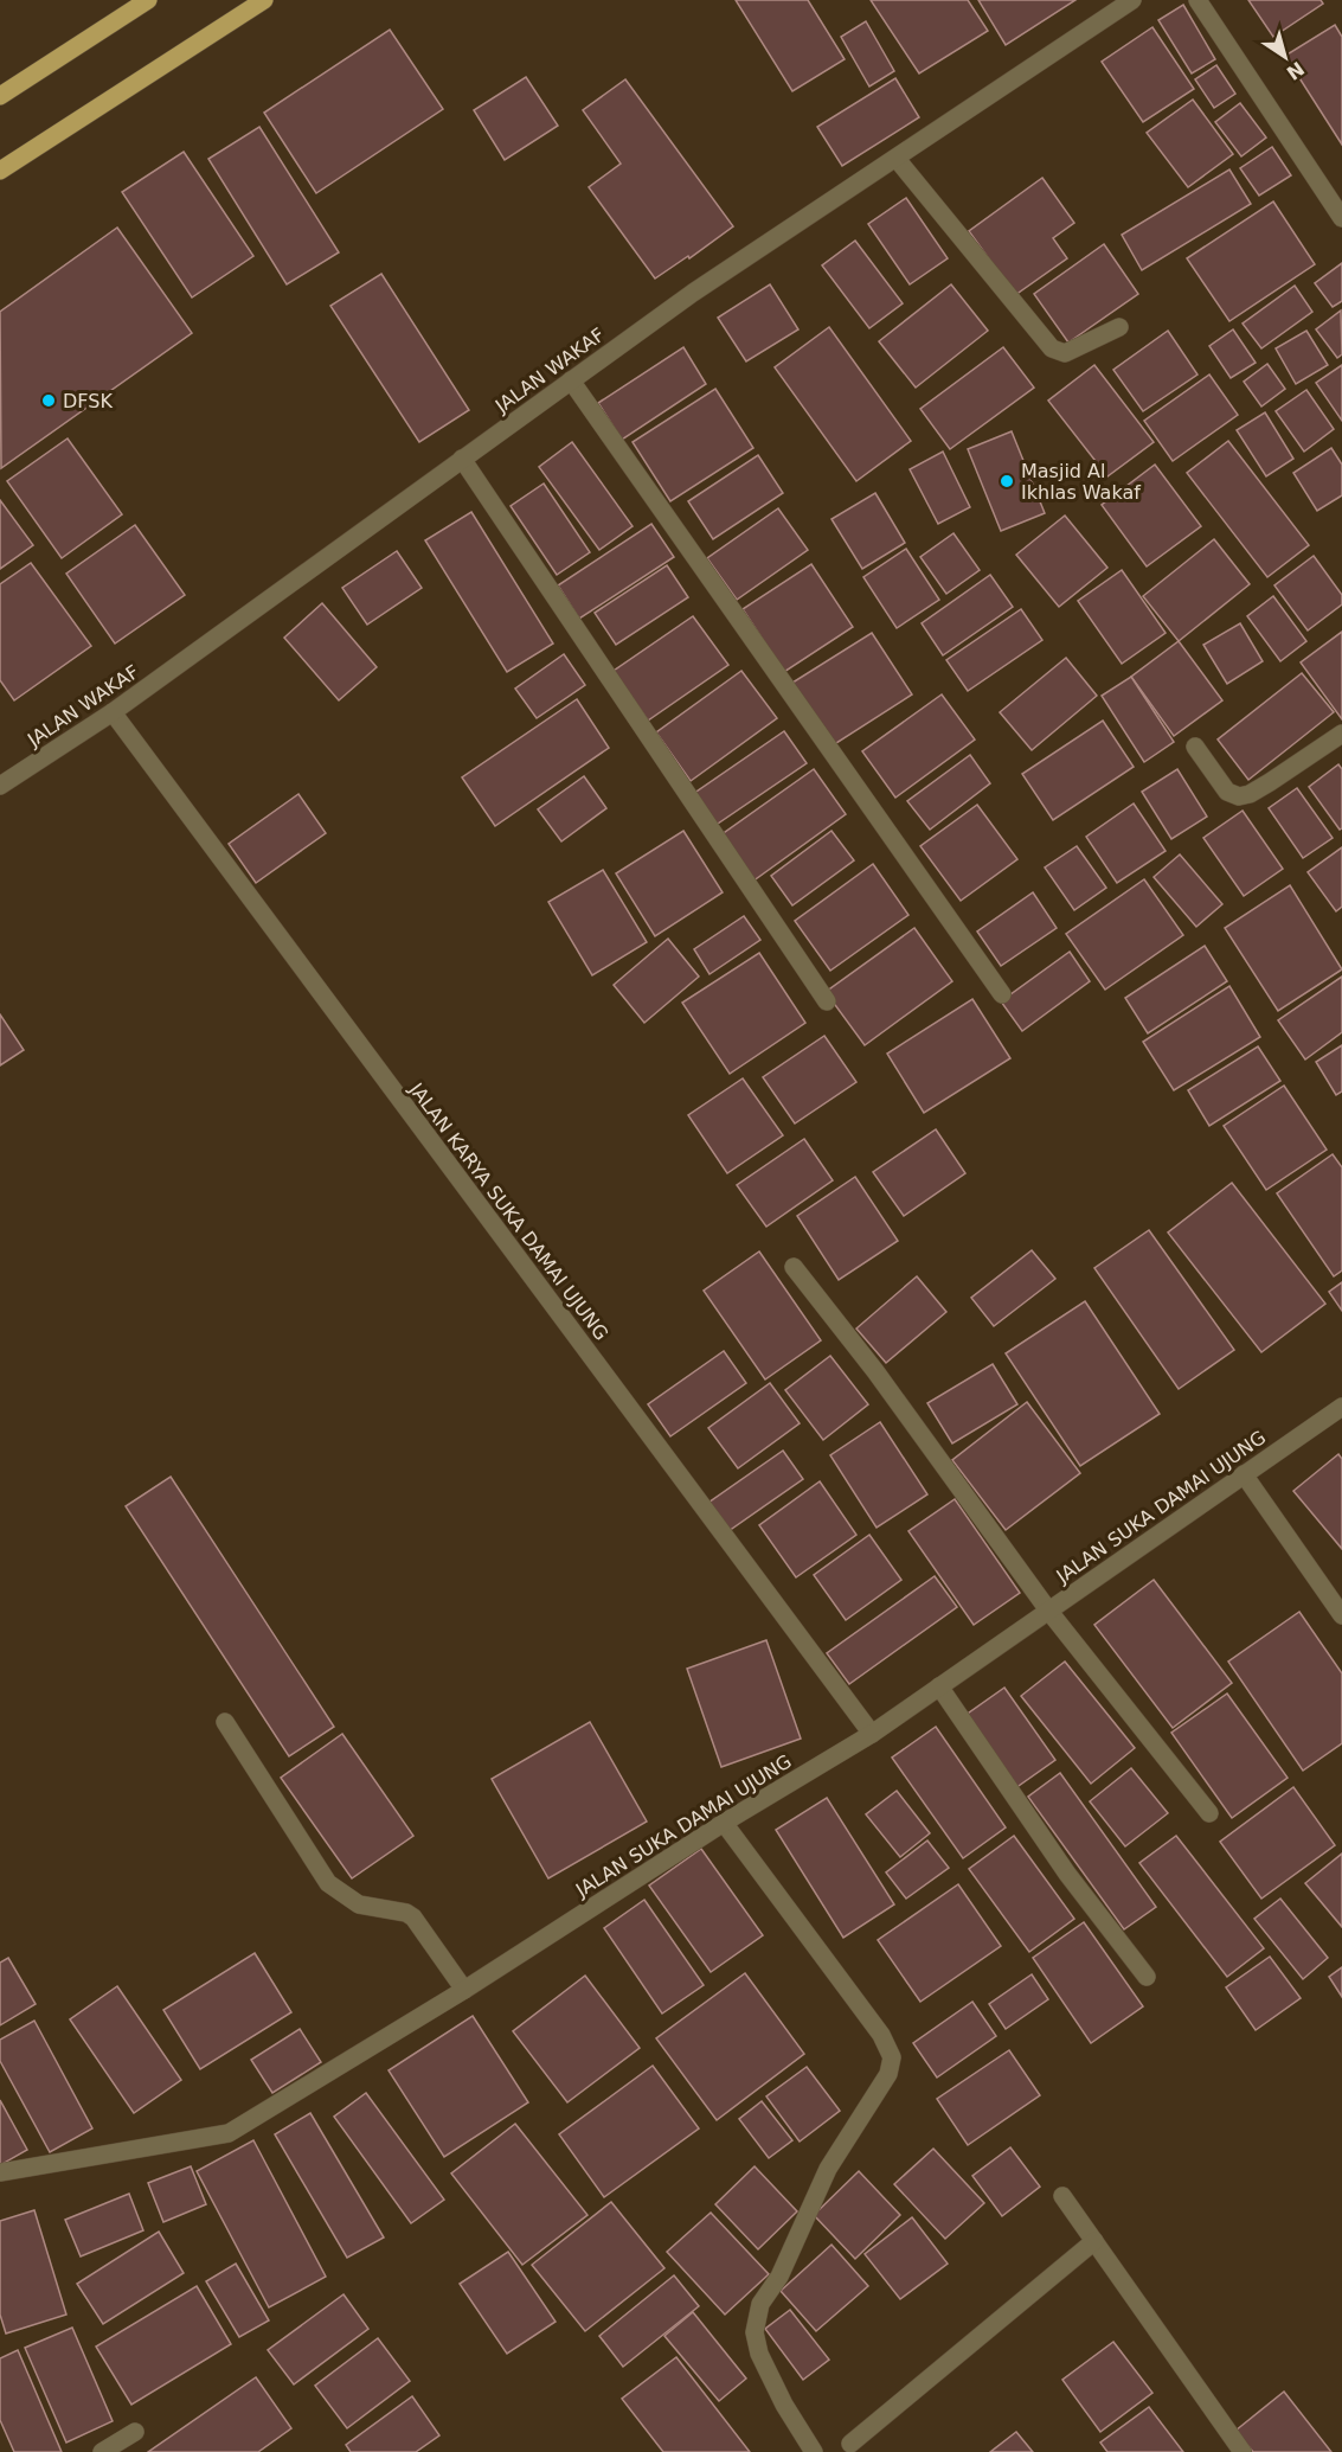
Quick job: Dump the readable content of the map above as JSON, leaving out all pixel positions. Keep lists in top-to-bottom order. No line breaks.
{"streets":{"street":["JALAN WAKAF","JALAN KARYA SUKA DAMAI UJUNG","JALAN SUKA DAMAI UJUNG"]},"crossings":[["JALAN WAKAF","JALAN KARYA SUKA DAMAI UJUNG"],["JALAN KARYA SUKA DAMAI UJUNG","JALAN SUKA DAMAI UJUNG"]],"places":["DFSK","Masjid Al Ikhlas Wakaf"],"north":"bottom right"}
